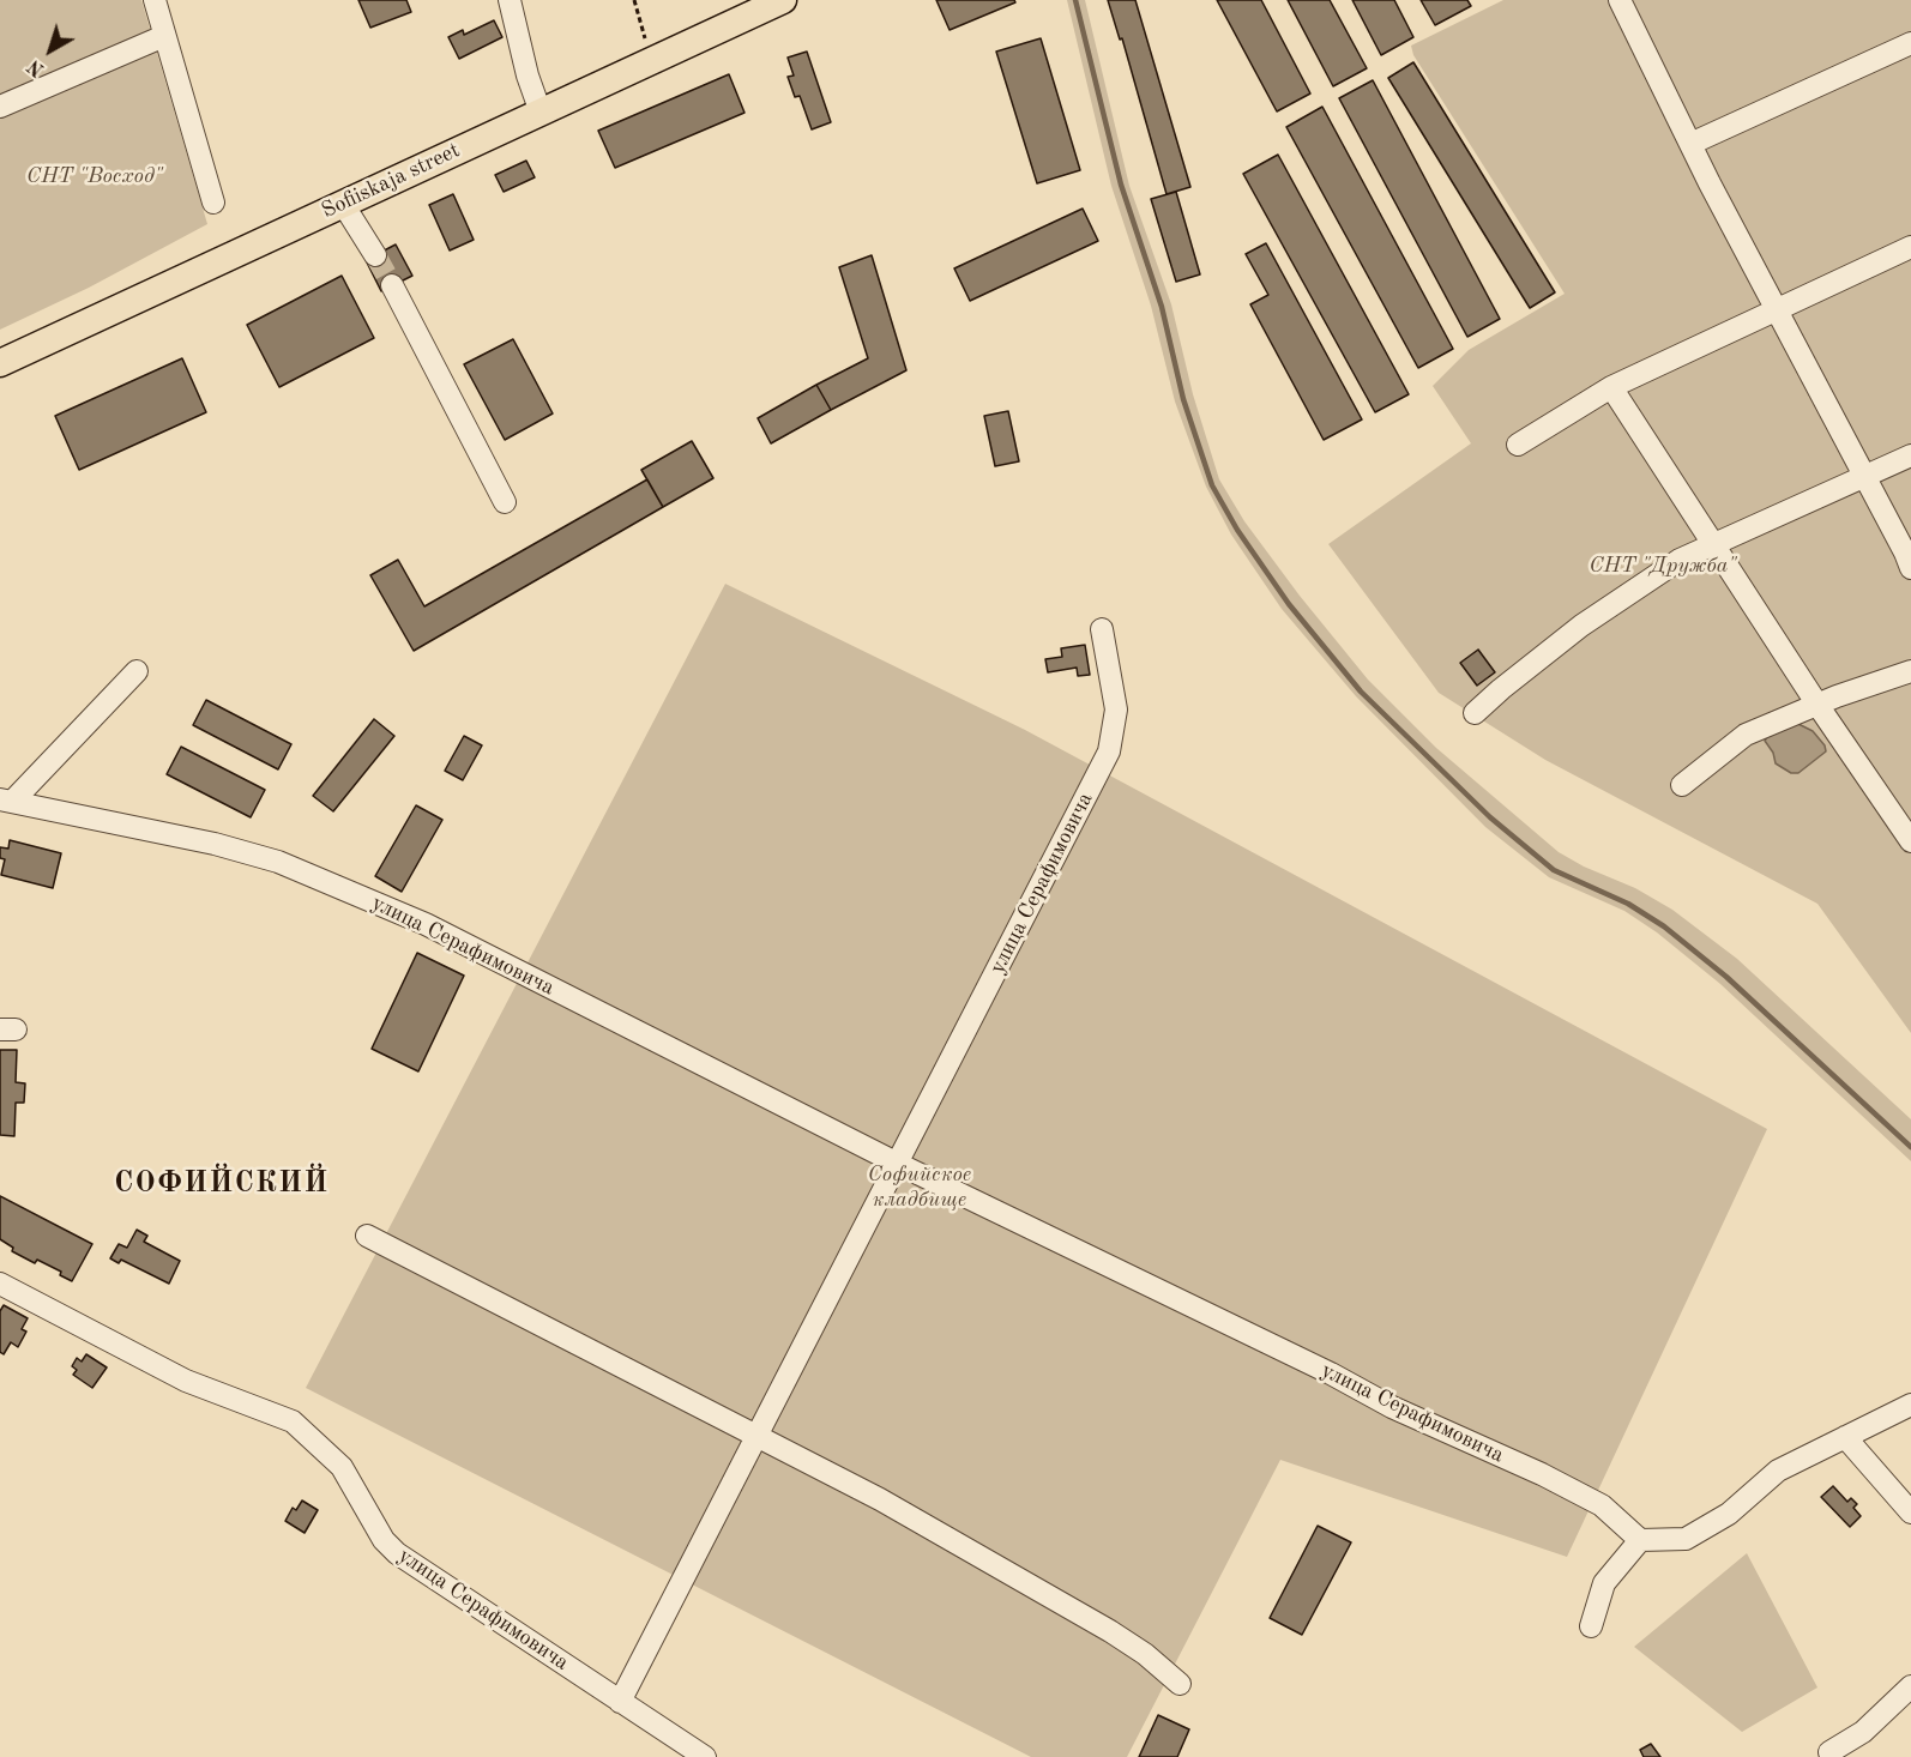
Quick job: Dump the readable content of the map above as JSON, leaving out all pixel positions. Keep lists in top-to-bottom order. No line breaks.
{"streets":{"main road":["Sofiiskaja street"],"street":["улица Серафимовича"]},"districts":["СОФИЙСКИЙ"],"parks":["СНТ \"Восход\"","СНТ \"Дружба\"","Софийское кладбище"],"north":"bottom left"}
